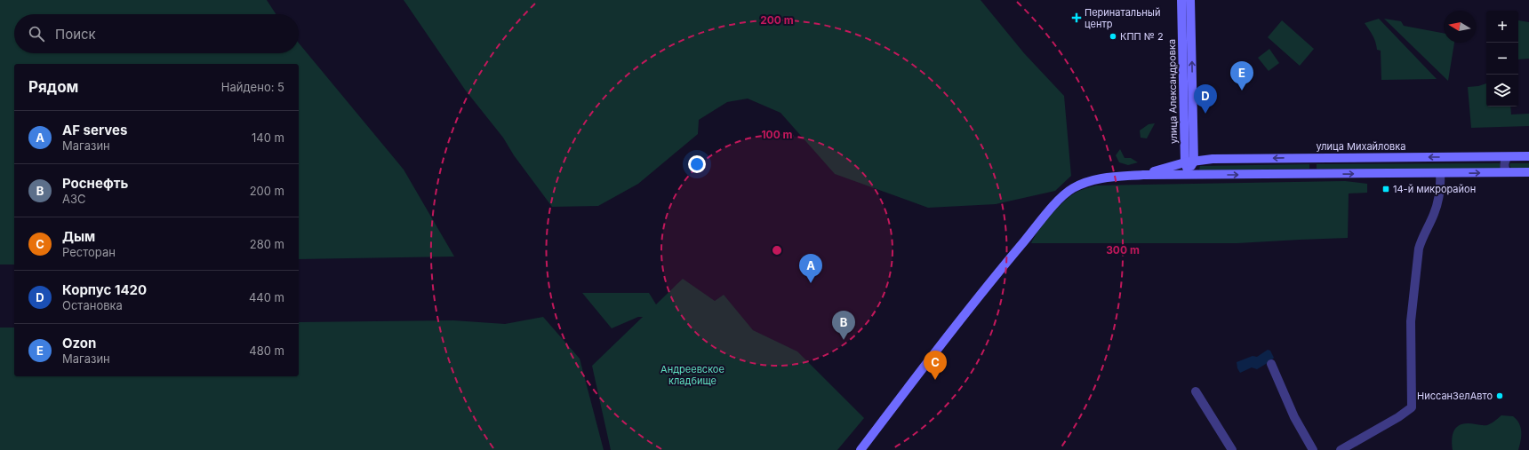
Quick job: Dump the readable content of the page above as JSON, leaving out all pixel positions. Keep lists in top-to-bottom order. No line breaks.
{"streets":{"main road":["улица Александровка","улица Михайловка"]},"crossings":[["улица Александровка","улица Михайловка"]],"parks":["Андреевское кладбище"],"places":{"health":["Перинатальный центр"],"other":["КПП № 2","НиссанЗелАвто"],"transit":["14-й микрорайон"]},"north":"left","page":{"map_buttons":["+","−"],"search":"Поиск","pins":["E","D","A","B","C"],"heading":["Рядом","Найдено: 5"],"list":[{"mark":"A","name":"AF serves","note":"Магазин","value":"140 m"},{"mark":"B","name":"Роснефть","note":"АЗС","value":"200 m"},{"mark":"C","name":"Дым","note":"Ресторан","value":"280 m"},{"mark":"D","name":"Корпус 1420","note":"Остановка","value":"440 m"},{"mark":"E","name":"Ozon","note":"Магазин","value":"480 m"}]},"rings":["200 m","100 m","300 m"]}
